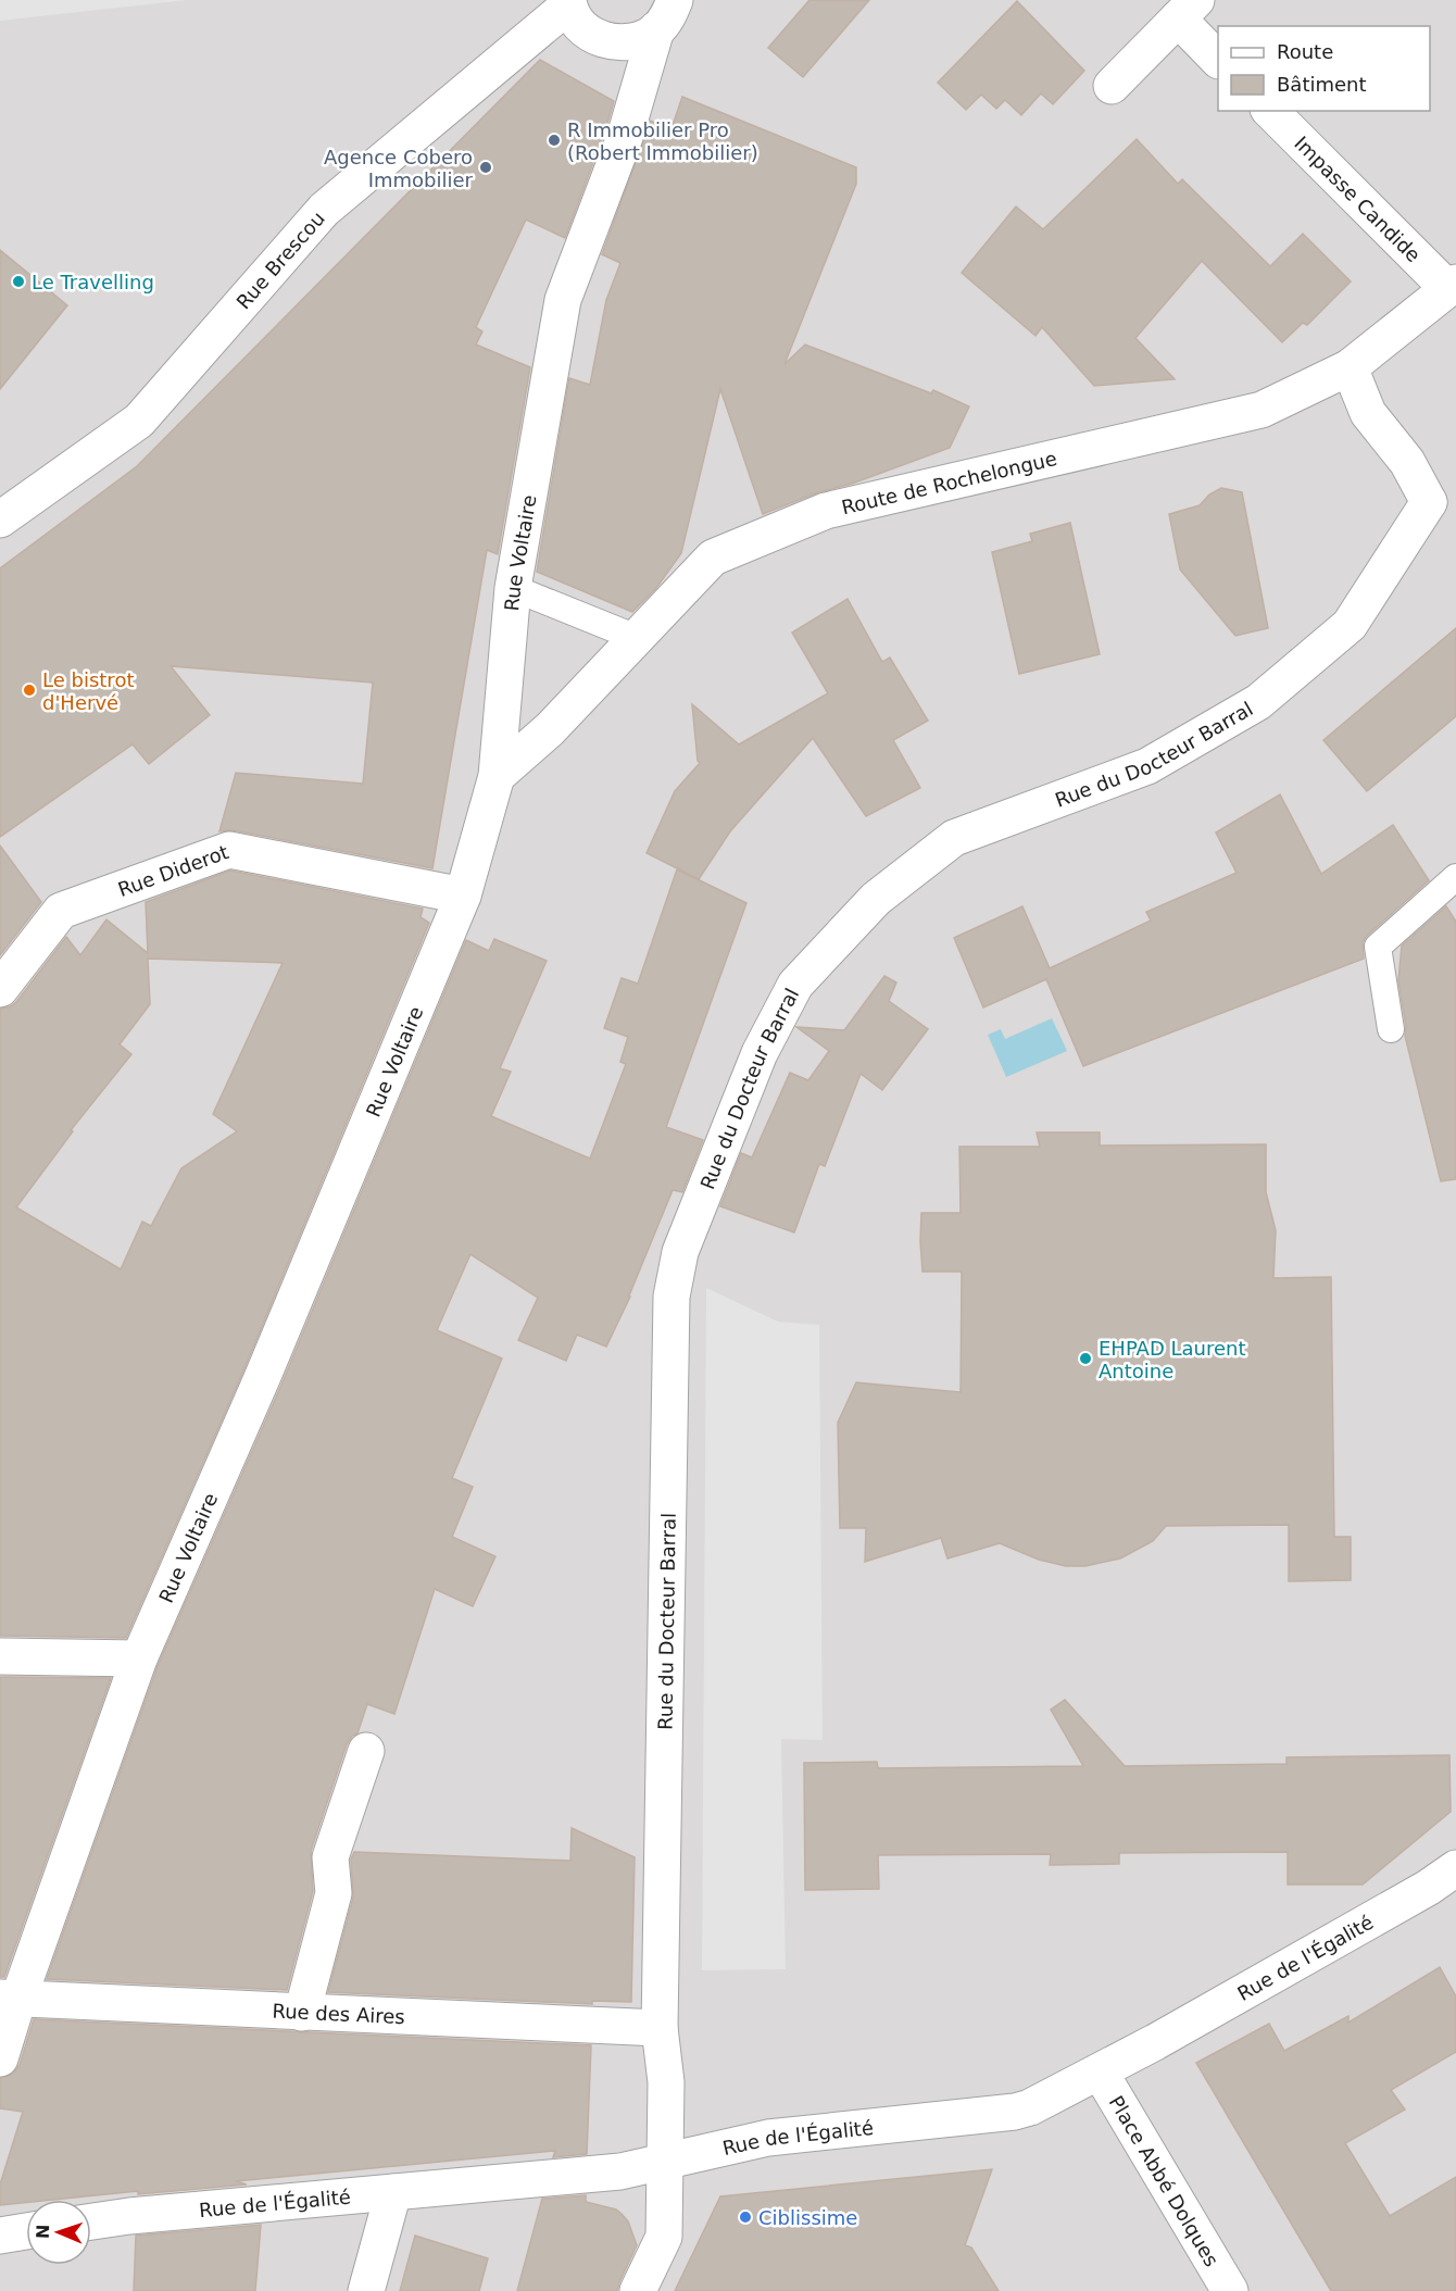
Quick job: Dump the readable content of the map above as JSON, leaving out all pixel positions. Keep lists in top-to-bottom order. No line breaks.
{"streets":{"street":["Impasse Candide","Rue Brescou","Route de Rochelongue","Rue Voltaire","Rue du Docteur Barral","Rue Diderot","Rue de l'Égalité","Rue des Aires","Place Abbé Dolques"]},"crossings":[["Impasse Candide","Route de Rochelongue"],["Route de Rochelongue","Rue Voltaire"],["Route de Rochelongue","Rue du Docteur Barral"],["Rue Voltaire","Rue Diderot"],["Rue Voltaire","Rue des Aires"],["Rue du Docteur Barral","Rue de l'Égalité"],["Rue du Docteur Barral","Rue des Aires"],["Rue de l'Égalité","Place Abbé Dolques"]],"places":["R Immobilier Pro (Robert Immobilier)","Agence Cobero Immobilier","Le Travelling","Le bistrot d'Hervé","EHPAD Laurent Antoine","Ciblissime"],"legend":["Route","Bâtiment"],"north":"left"}
